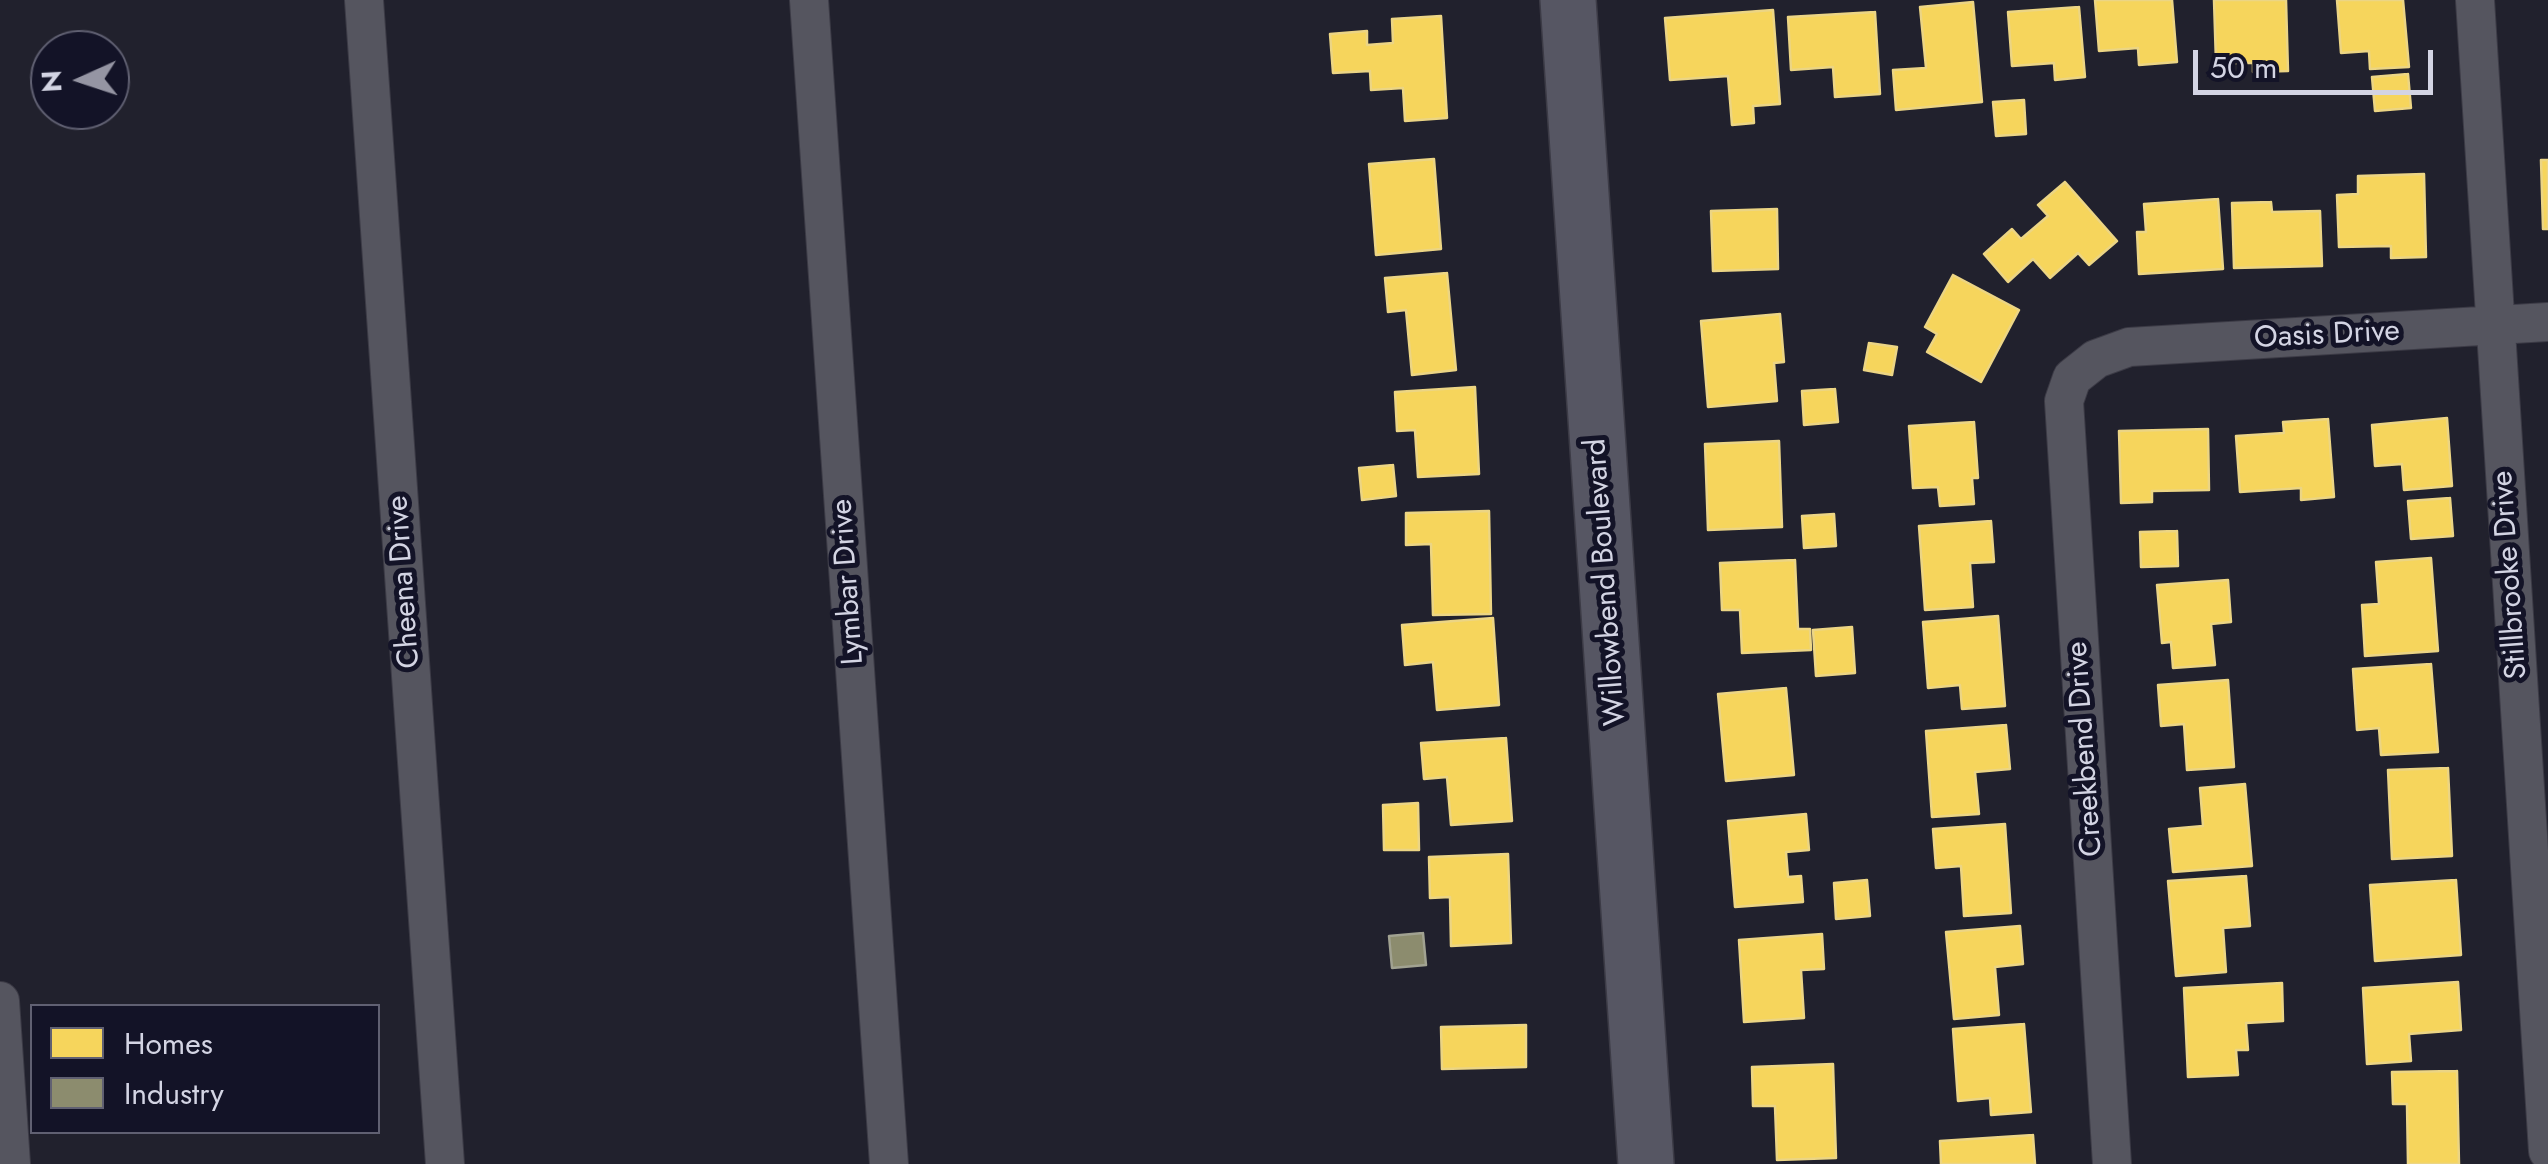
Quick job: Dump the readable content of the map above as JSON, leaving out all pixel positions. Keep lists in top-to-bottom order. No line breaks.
{"streets":{"main road":["Willowbend Boulevard"],"street":["Oasis Drive","Stillbrooke Drive","Cheena Drive","Lymbar Drive","Creekbend Drive"]},"crossings":[["Oasis Drive","Stillbrooke Drive"],["Oasis Drive","Creekbend Drive"]],"legend":["Homes","Industry"],"scale_bar":"50 m","north":"left"}
